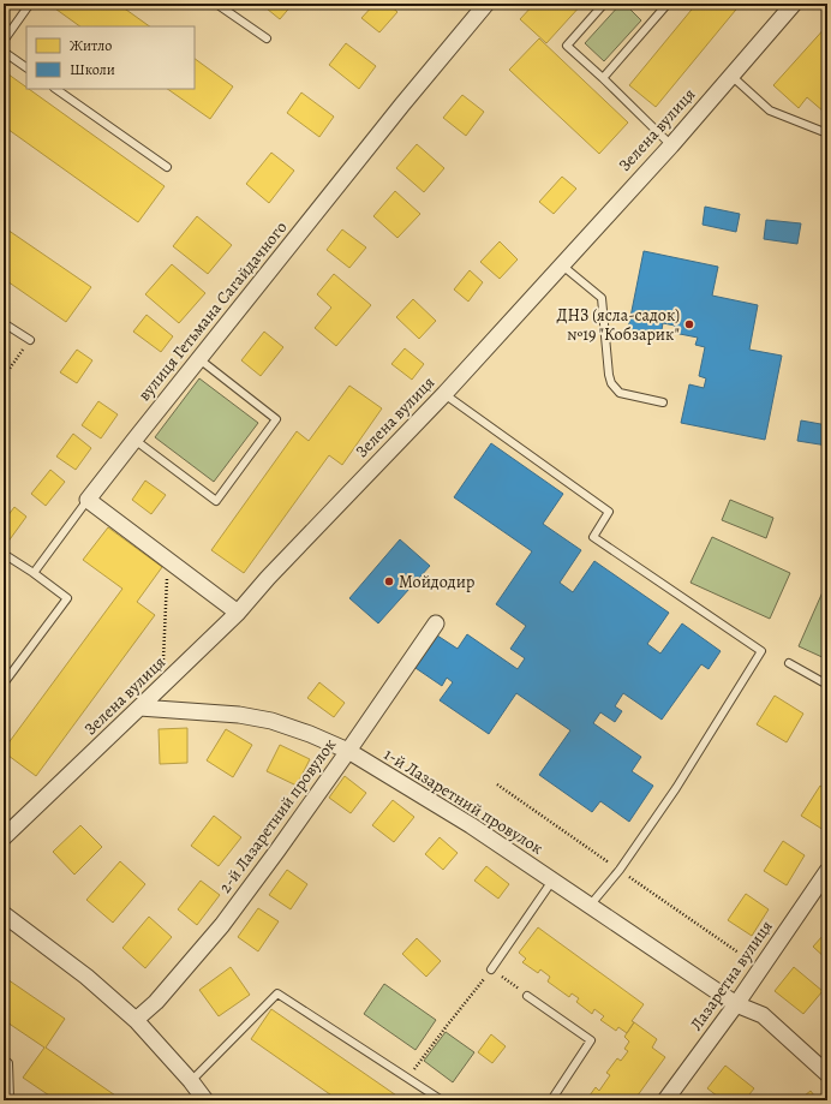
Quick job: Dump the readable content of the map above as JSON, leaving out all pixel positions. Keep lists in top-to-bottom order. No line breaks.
{"streets":{"street":["Зелена вулиця","вулиця Гетьмана Сагайдачного","1-й Лазаретний провулок","2-й Лазаретний провулок","Лазаретна вулиця"]},"crossings":[["Зелена вулиця","1-й Лазаретний провулок"],["1-й Лазаретний провулок","2-й Лазаретний провулок"],["1-й Лазаретний провулок","Лазаретна вулиця"]],"places":["ДНЗ (ясла-садок) №19 \"Кобзарик\"","Мойдодир"],"legend":["Житло","Школи"]}
